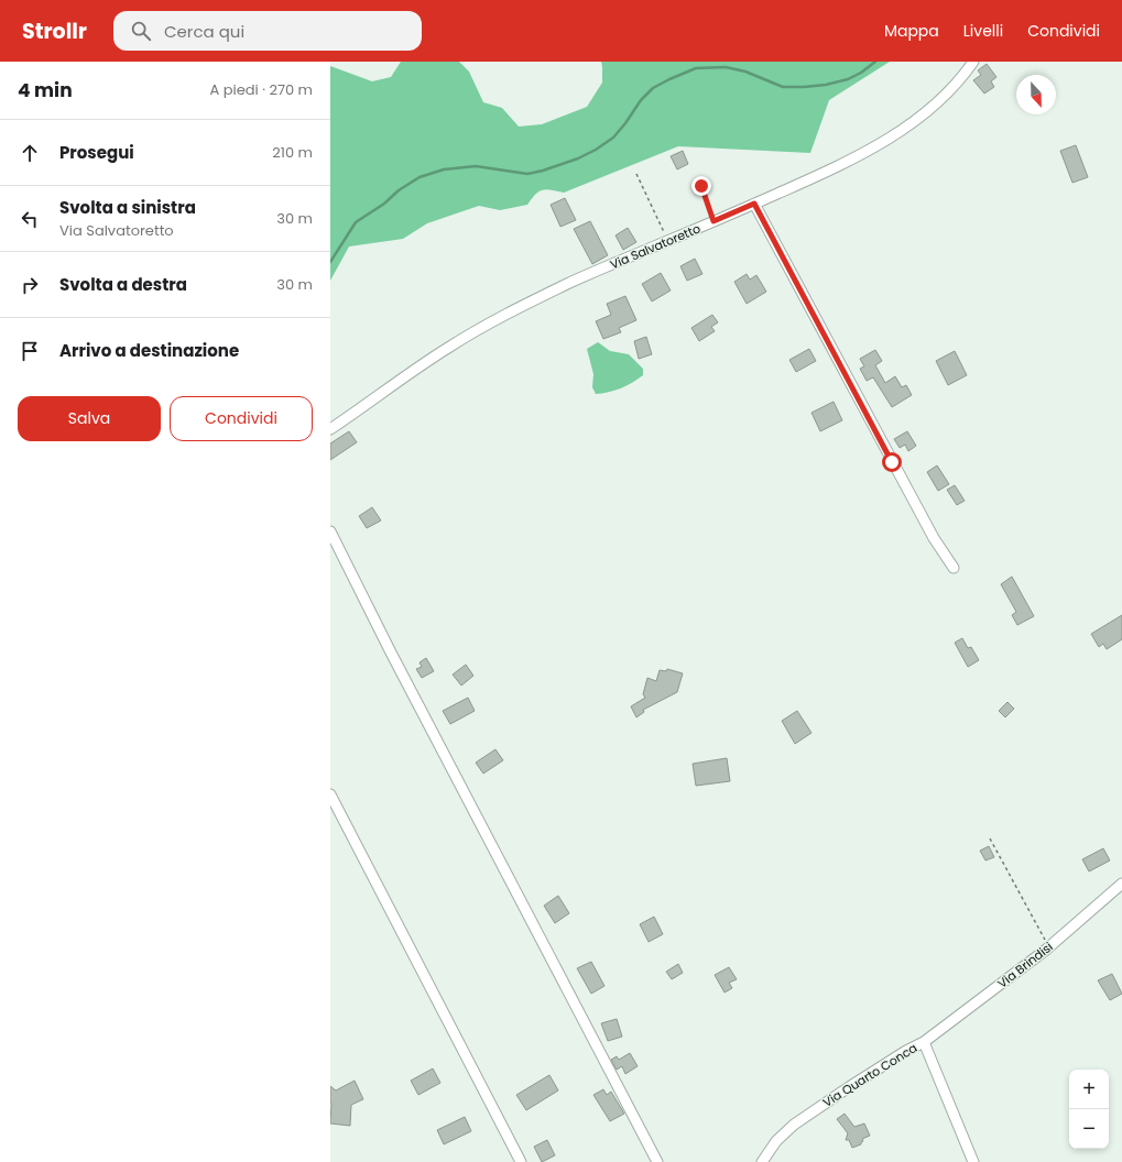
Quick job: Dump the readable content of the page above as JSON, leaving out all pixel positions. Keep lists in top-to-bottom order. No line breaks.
{"streets":{"street":["Via Salvatoretto","Via Brindisi","Via Quarto Conca"]},"crossings":[["Via Brindisi","Via Quarto Conca"]],"north":"bottom","page":{"header":"Strollr","search":"Cerca qui","nav":["Mappa","Livelli","Condividi"],"heading":["4 min","A piedi · 270 m"],"list":[["Prosegui","210 m"],["Svolta a sinistra","Via Salvatoretto","30 m"],["Svolta a destra","30 m"],"Arrivo a destinazione"],"buttons":["Salva","Condividi"],"map_buttons":["+","−"]}}
